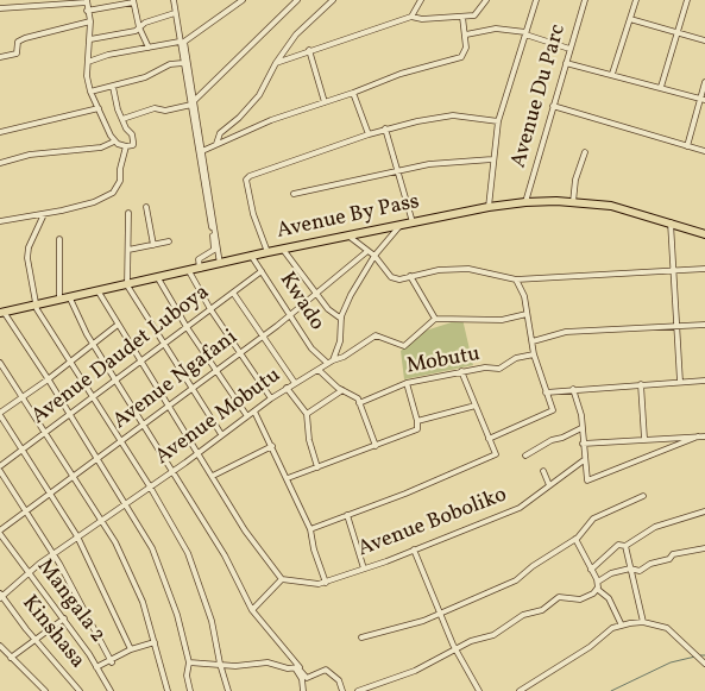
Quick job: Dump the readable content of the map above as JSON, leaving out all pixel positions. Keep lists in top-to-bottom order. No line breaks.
{"streets":{"highway":["Avenue By Pass"],"street":["Avenue Du Parc","Kwado","Avenue Daudet Luboya","Mobutu","Avenue Ngafani","Avenue Mobutu","Avenue Boboliko","Mangala 2","Kinshasa"]},"crossings":[["Avenue Du Parc","Avenue By Pass"],["Avenue By Pass","Kwado"],["Kwado","Avenue Daudet Luboya"],["Kwado","Avenue Ngafani"],["Kwado","Avenue Mobutu"],["Avenue Ngafani","Mangala 2"],["Avenue Mobutu","Mangala 2"],["Avenue Mobutu","Kinshasa"]]}
